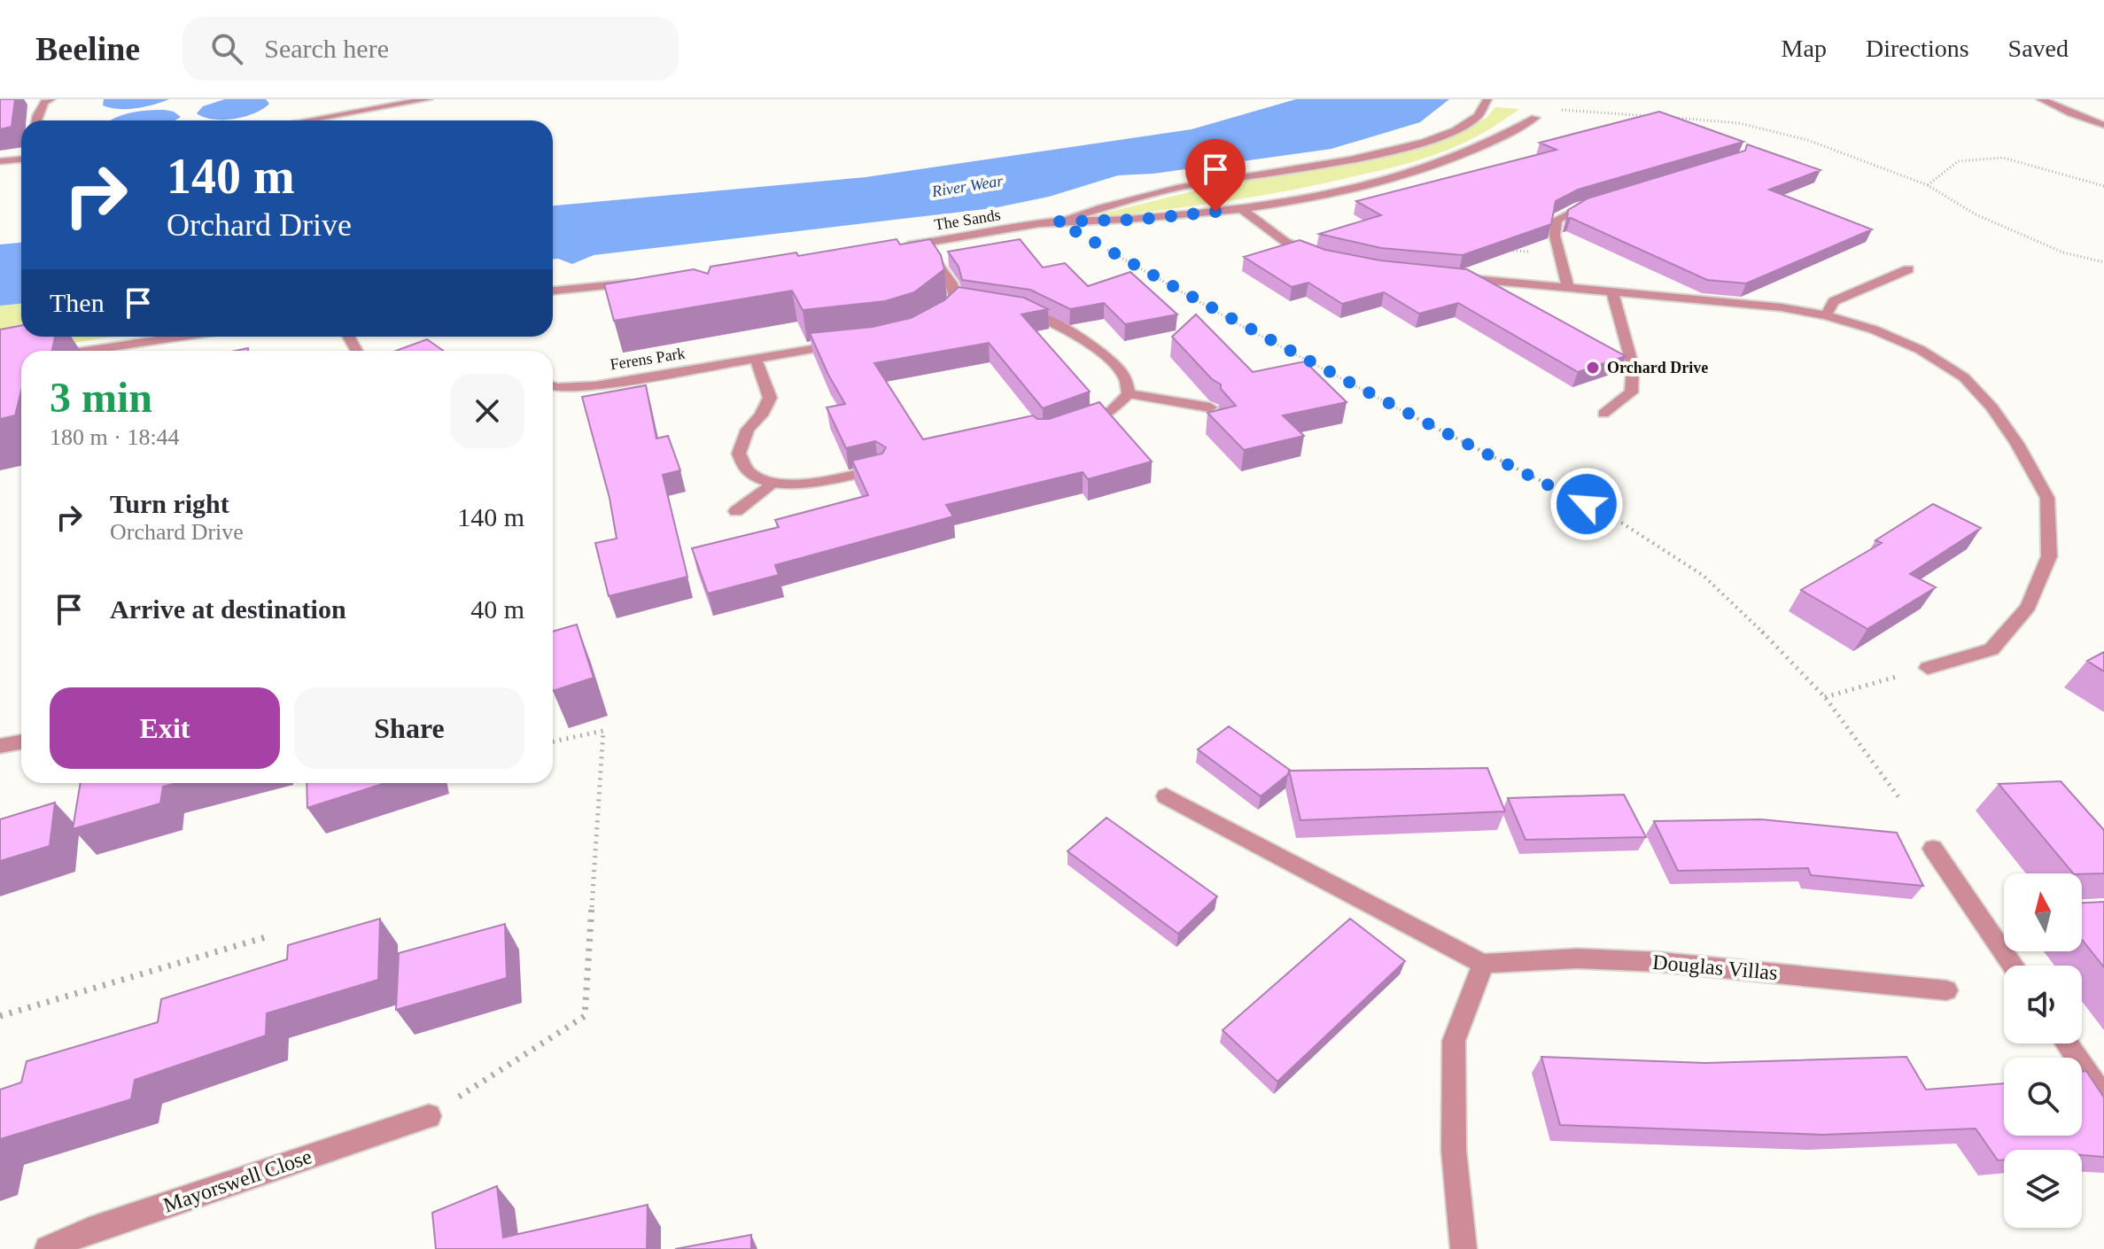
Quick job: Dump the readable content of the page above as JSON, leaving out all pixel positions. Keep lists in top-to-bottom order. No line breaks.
{"streets":{"street":["The Sands","Ferens Park","Douglas Villas","Mayorswell Close"]},"water":["River Wear"],"places":["Orchard Drive"],"north":"top","page":{"header":"Beeline","search":"Search here","nav":["Map","Directions","Saved"],"turn":["140 m","Orchard Drive"],"then":"Then","heading":["3 min","180 m · 18:44"],"list":[{"name":"Turn right","note":"Orchard Drive","value":"140 m"},{"name":"Arrive at destination","value":"40 m"}],"buttons":["Exit","Share"]}}
